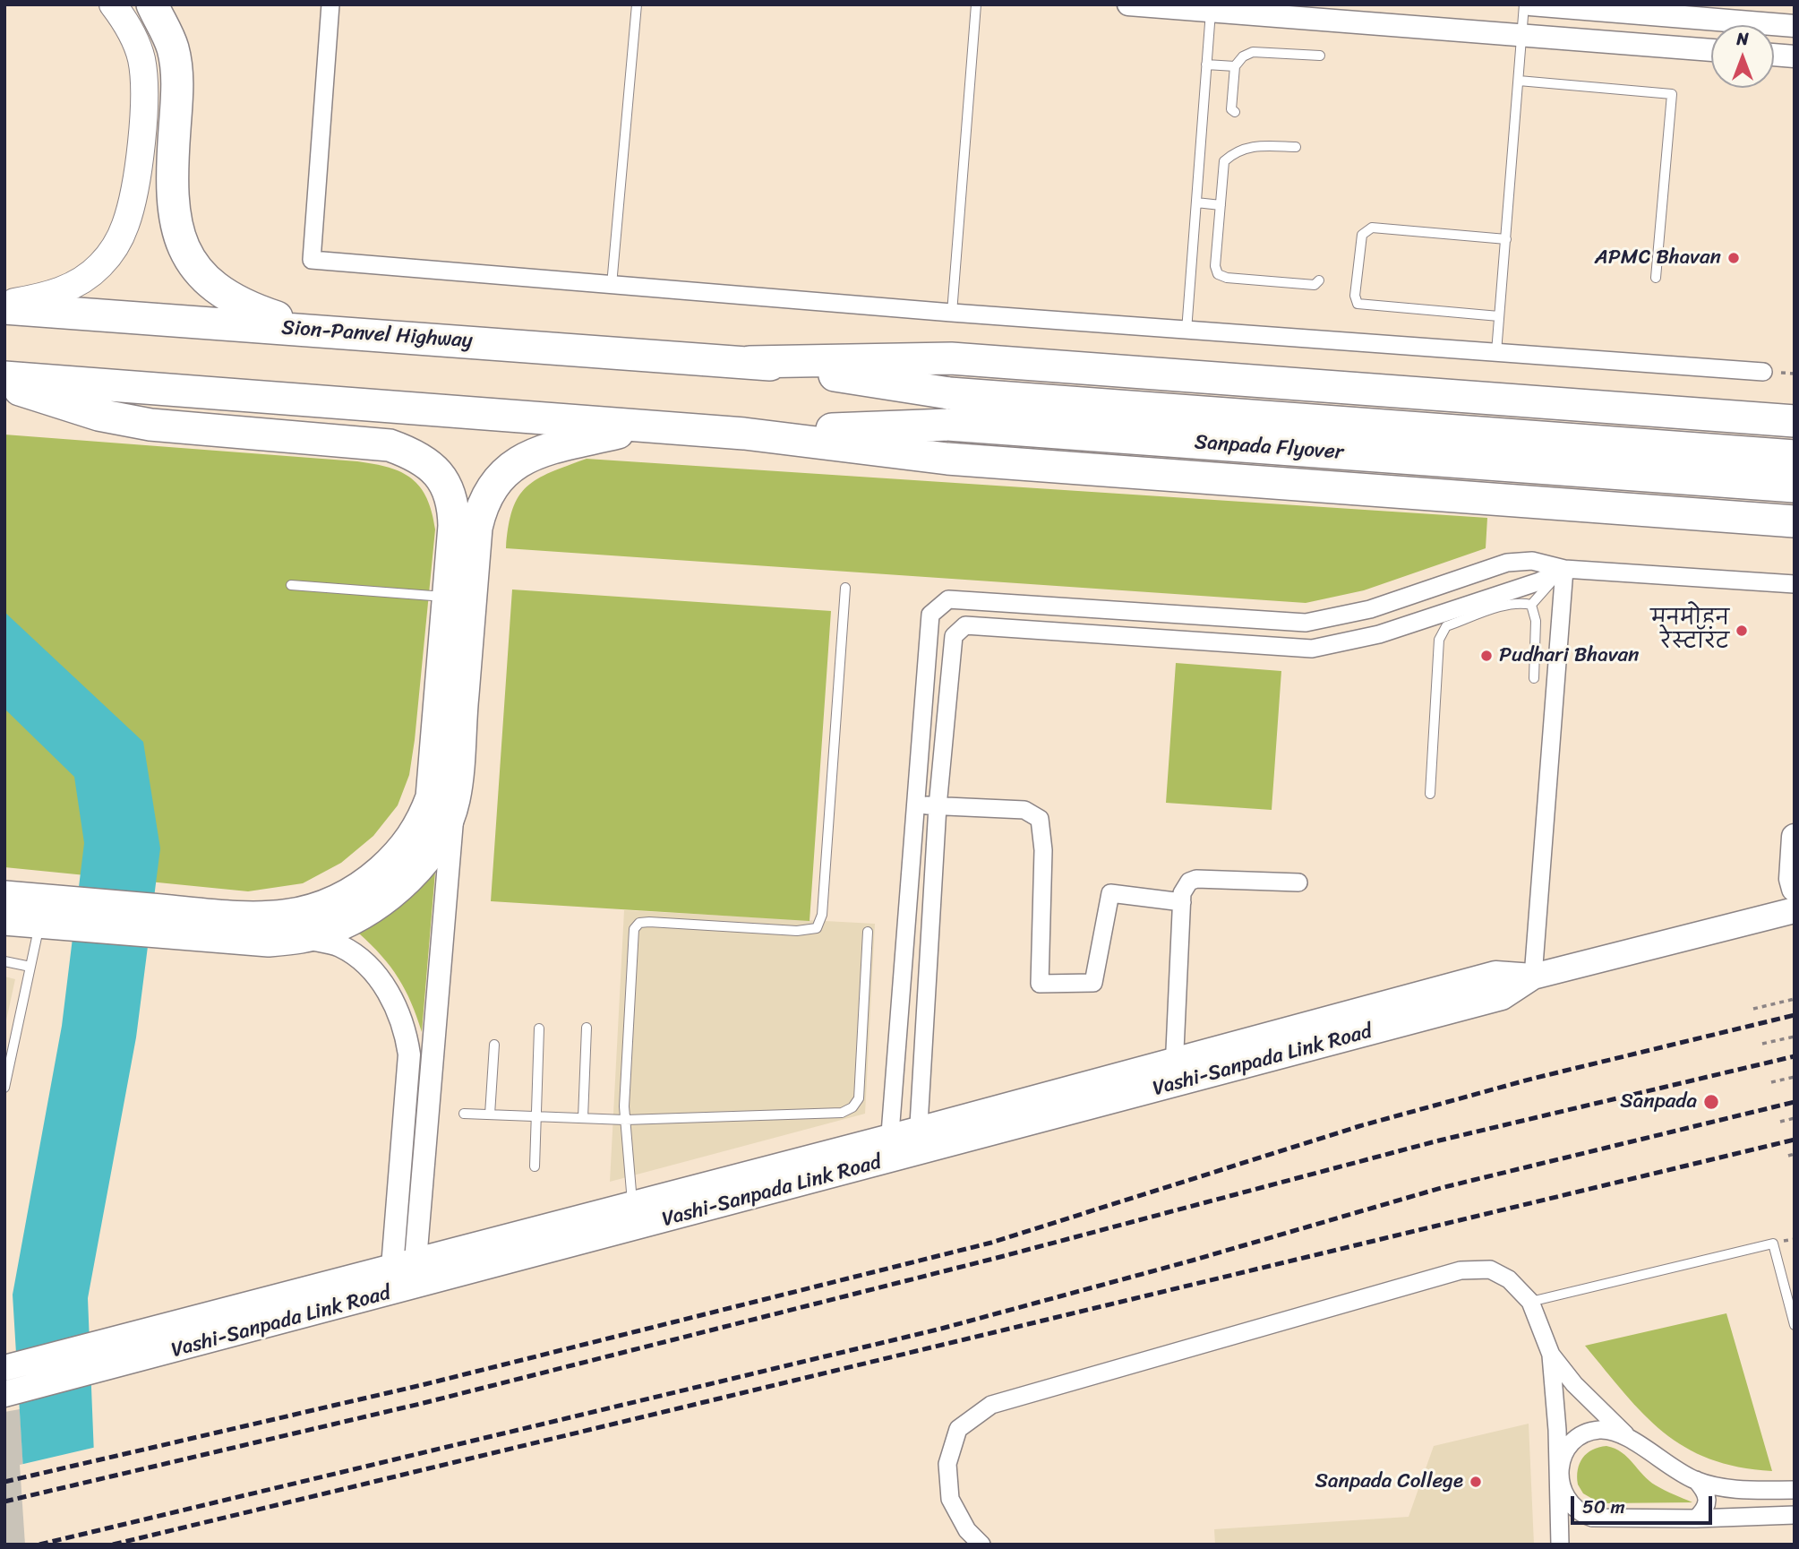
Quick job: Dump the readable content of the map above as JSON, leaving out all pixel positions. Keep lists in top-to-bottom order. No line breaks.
{"streets":{"highway":["Sion-Panvel Highway","Sanpada Flyover"],"main road":["Vashi-Sanpada Link Road"]},"crossings":[["Sion-Panvel Highway","Sanpada Flyover"]],"places":["APMC Bhavan","मनमोहन रेस्टॉरंट","Pudhari Bhavan","Sanpada","Sanpada College"],"scale_bar":"50 m","north":"top"}
